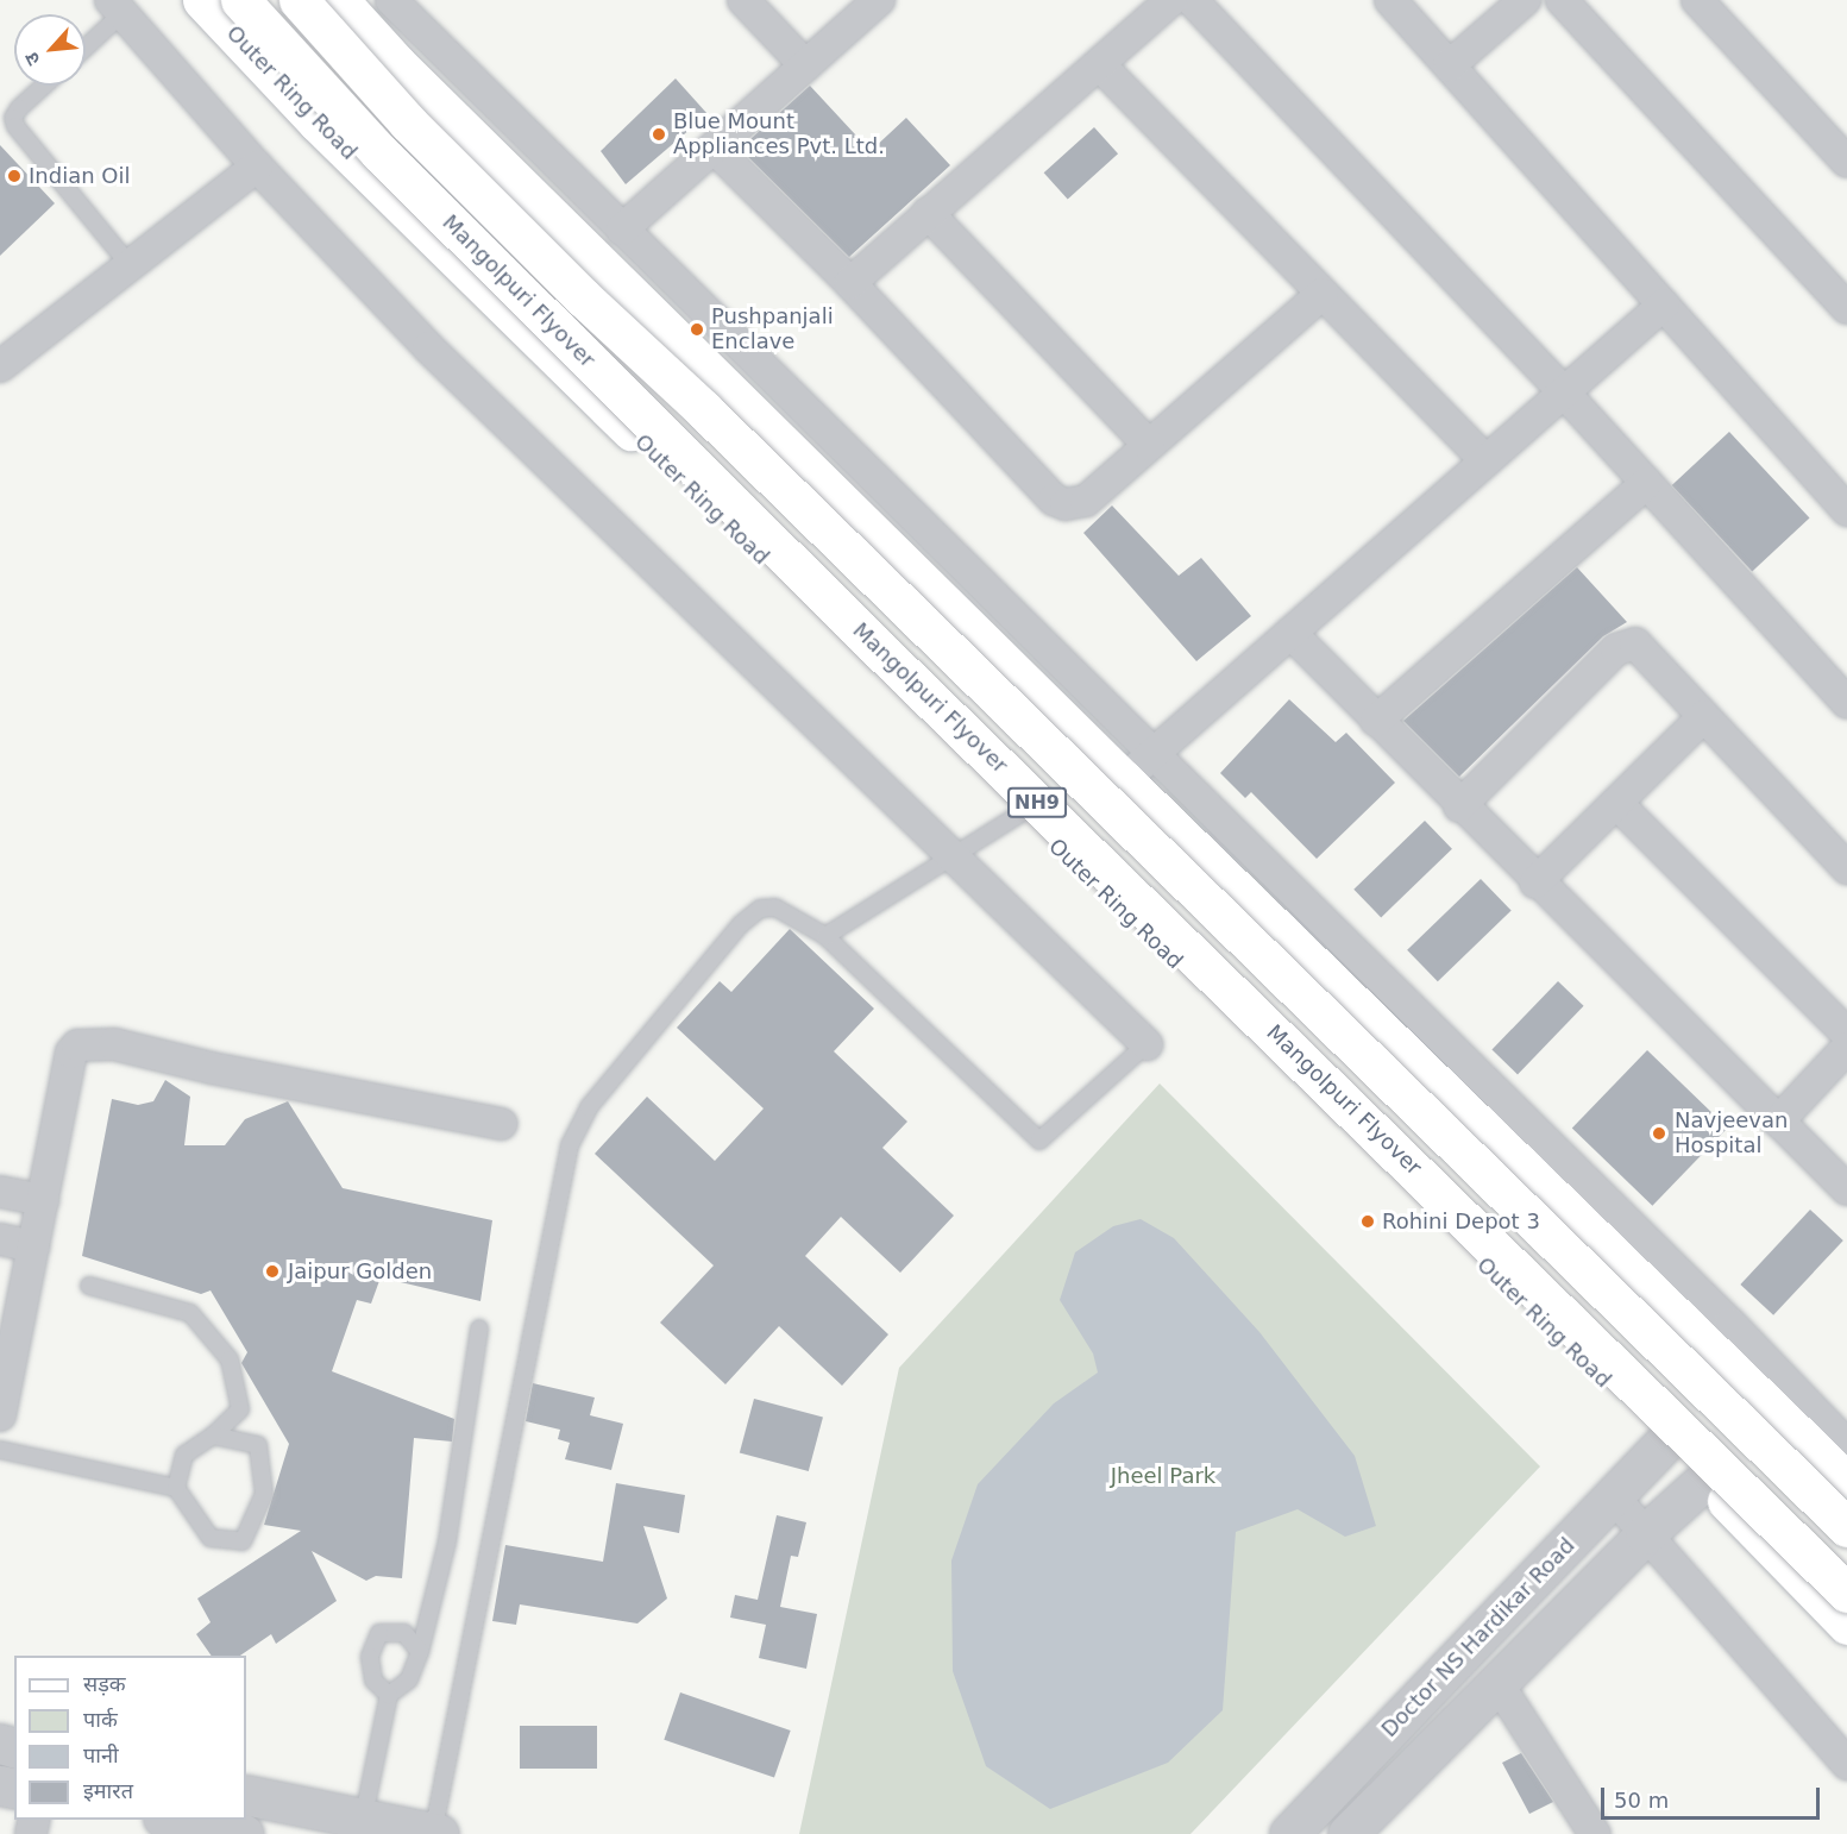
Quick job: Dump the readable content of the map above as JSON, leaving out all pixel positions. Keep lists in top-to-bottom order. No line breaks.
{"streets":{"main road":["Outer Ring Road","Mangolpuri Flyover","NH9"],"street":["Doctor NS Hardikar Road"]},"crossings":[["Outer Ring Road","Doctor NS Hardikar Road"]],"parks":["Jheel Park"],"places":["Blue Mount Appliances Pvt. Ltd.","Indian Oil","Pushpanjali Enclave","Navjeevan Hospital","Rohini Depot 3","Jaipur Golden"],"legend":["सड़क","पार्क","पानी","इमारत"],"scale_bar":"50 m","north":"bottom left"}
